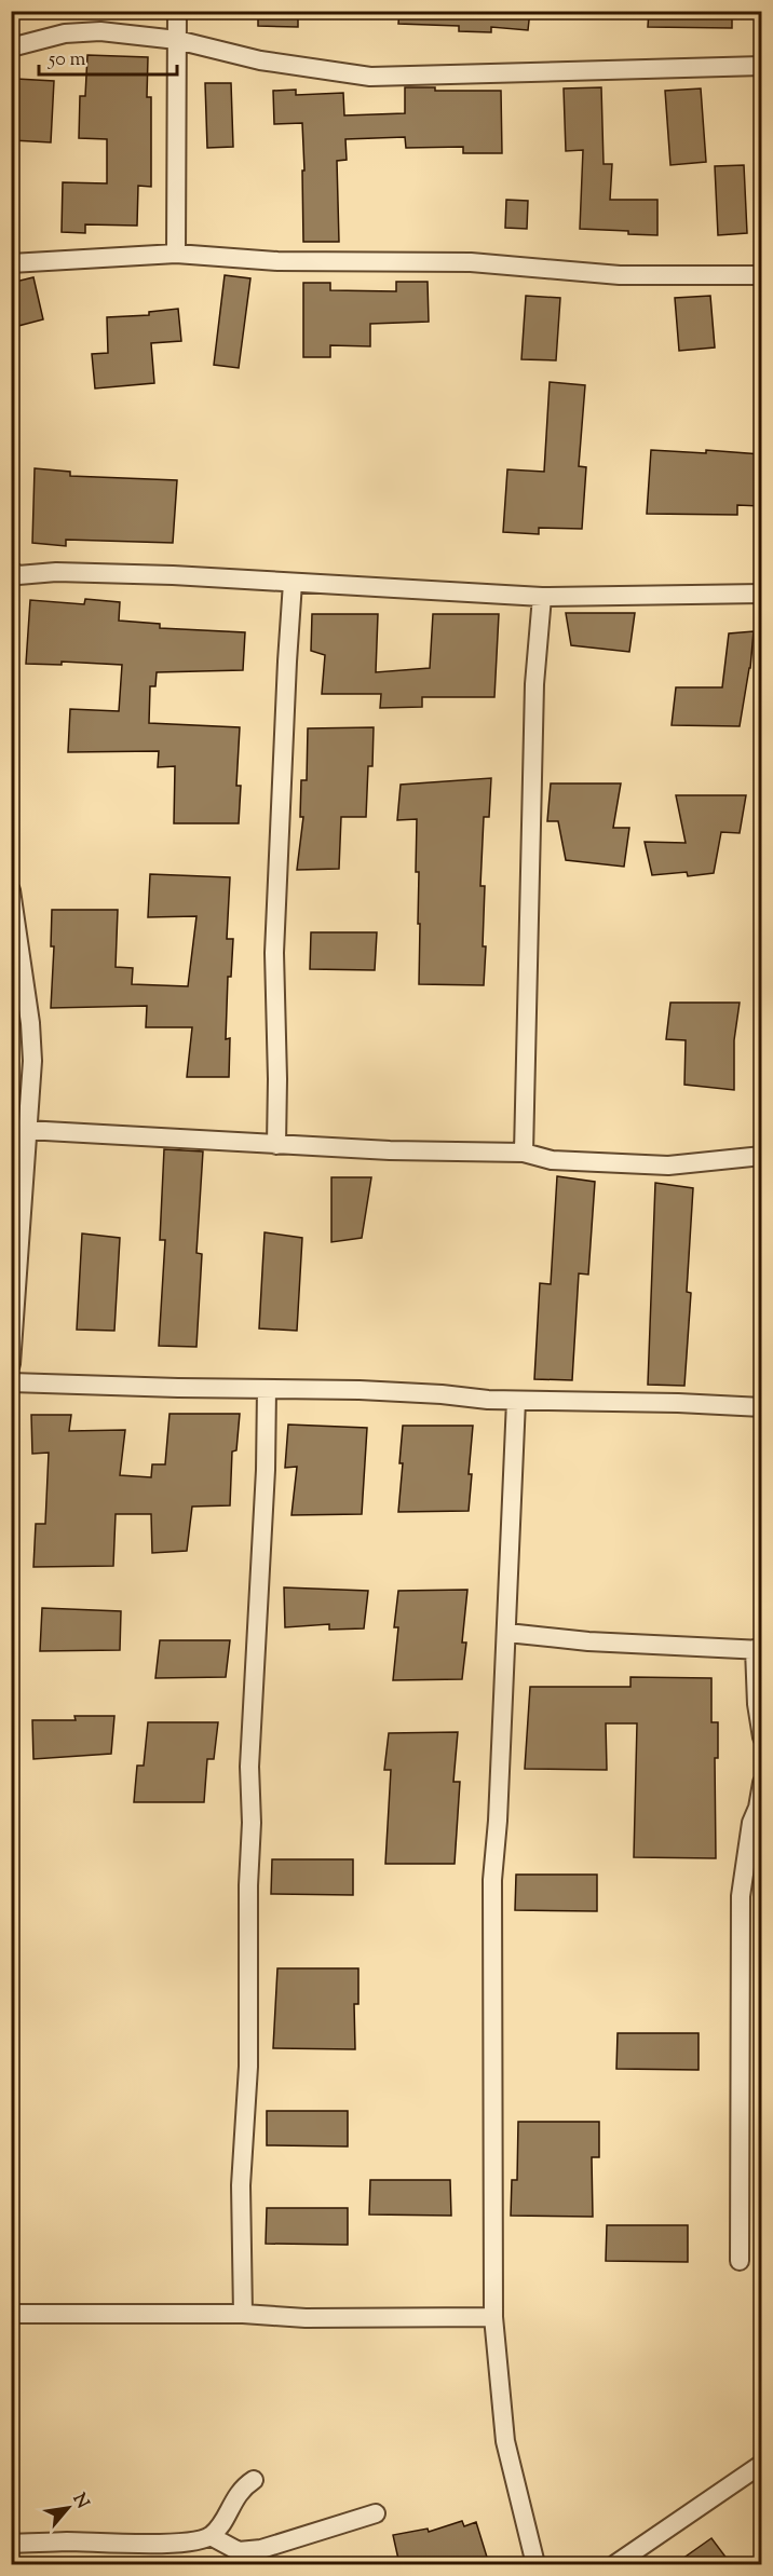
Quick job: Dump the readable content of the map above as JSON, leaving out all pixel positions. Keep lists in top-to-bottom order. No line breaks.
{"scale_bar":"50 m","north":"top right"}
